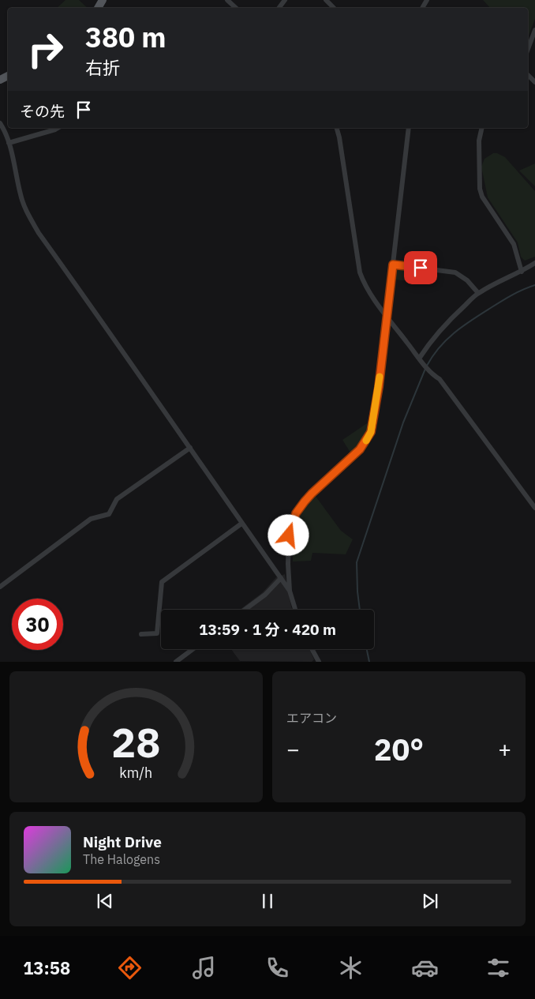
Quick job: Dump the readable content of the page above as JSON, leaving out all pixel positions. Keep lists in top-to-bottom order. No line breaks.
{"page":{"turn":["380 m","右折"],"then":"その先","limit":"30","trip":"13:59 · 1 分 · 420 m","tile":"エアコン","heat":["−","20°","+"],"song":["Night Drive","The Halogens"],"tabs":"13:58","gauge":["28","km/h"]}}
